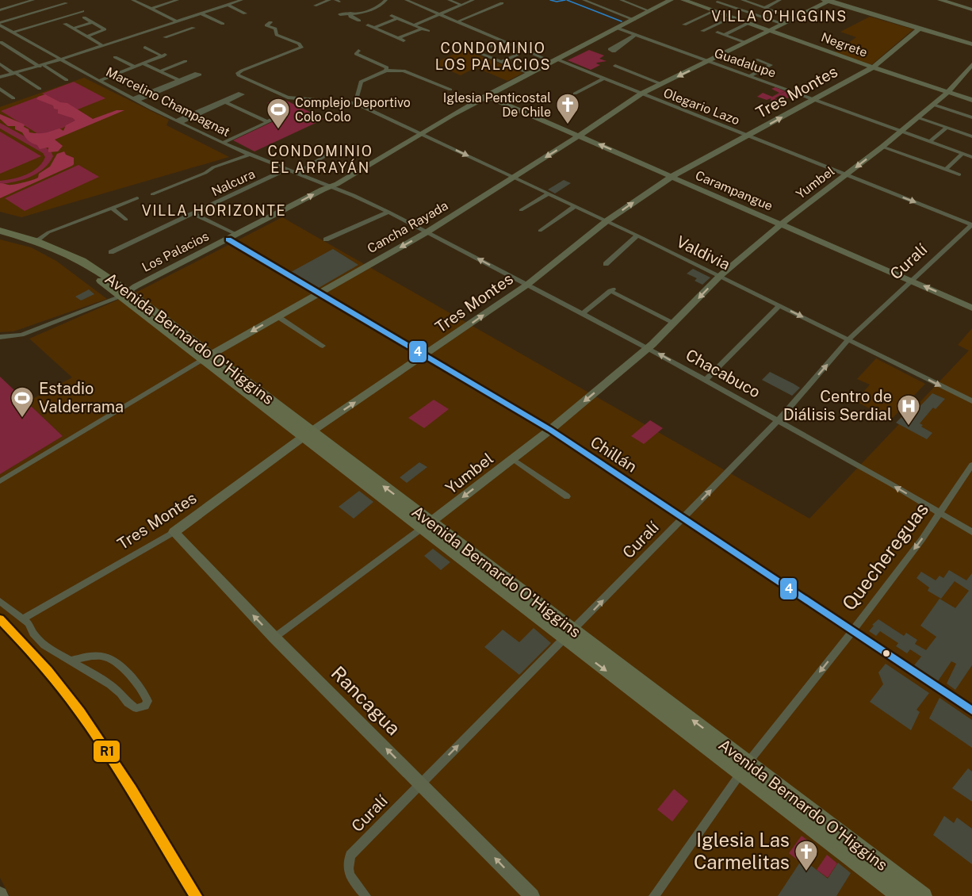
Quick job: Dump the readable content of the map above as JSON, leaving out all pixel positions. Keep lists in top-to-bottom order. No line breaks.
{"streets":{"main road":["Avenida Bernardo O'Higgins"],"street":["Negrete","Guadalupe","Tres Montes","Marcelino Champagnat","Olegario Lazo","Nalcura","Yumbel","Carampangue","Cancha Rayada","Los Palacios","Valdivia","Curalí","Chacabuco","Chillán","Quechereguas","Rancagua"]},"crossings":[["Negrete","Tres Montes"],["Negrete","Yumbel"],["Negrete","Cancha Rayada"],["Guadalupe","Tres Montes"],["Guadalupe","Yumbel"],["Guadalupe","Cancha Rayada"],["Guadalupe","Los Palacios"],["Tres Montes","Olegario Lazo"],["Tres Montes","Carampangue"],["Tres Montes","Valdivia"],["Tres Montes","Avenida Bernardo O'Higgins"],["Tres Montes","Chacabuco"],["Tres Montes","Chillán"],["Tres Montes","Rancagua"],["Marcelino Champagnat","Nalcura"],["Marcelino Champagnat","Los Palacios"],["Marcelino Champagnat","Chacabuco"],["Olegario Lazo","Yumbel"],["Olegario Lazo","Cancha Rayada"],["Olegario Lazo","Los Palacios"],["Olegario Lazo","Curalí"],["Nalcura","Chillán"],["Yumbel","Carampangue"],["Yumbel","Valdivia"],["Yumbel","Avenida Bernardo O'Higgins"],["Yumbel","Chacabuco"],["Yumbel","Chillán"],["Yumbel","Rancagua"],["Carampangue","Cancha Rayada"],["Carampangue","Los Palacios"],["Carampangue","Curalí"],["Cancha Rayada","Valdivia"],["Cancha Rayada","Avenida Bernardo O'Higgins"],["Cancha Rayada","Chacabuco"],["Cancha Rayada","Chillán"],["Los Palacios","Valdivia"],["Los Palacios","Avenida Bernardo O'Higgins"],["Los Palacios","Chacabuco"],["Los Palacios","Chillán"],["Valdivia","Curalí"],["Curalí","Avenida Bernardo O'Higgins"],["Curalí","Chacabuco"],["Curalí","Chillán"],["Curalí","Rancagua"],["Avenida Bernardo O'Higgins","Quechereguas"],["Chacabuco","Quechereguas"],["Chillán","Quechereguas"]],"one_way":["Tres Montes","Yumbel","Valdivia","Curalí","Chacabuco","Quechereguas","Rancagua"],"districts":["VILLA O'HIGGINS","CONDOMINIO LOS PALACIOS","CONDOMINIO EL ARRAYÁN","VILLA HORIZONTE"],"places":{"church":["Iglesia Penticostal De Chile","Iglesia Las Carmelitas"],"sports":["Complejo Deportivo Colo Colo","Estadio Valderrama"],"hospital":["Centro de Diálisis Serdial"]},"lines":["transit line 4","transit line R1"]}
